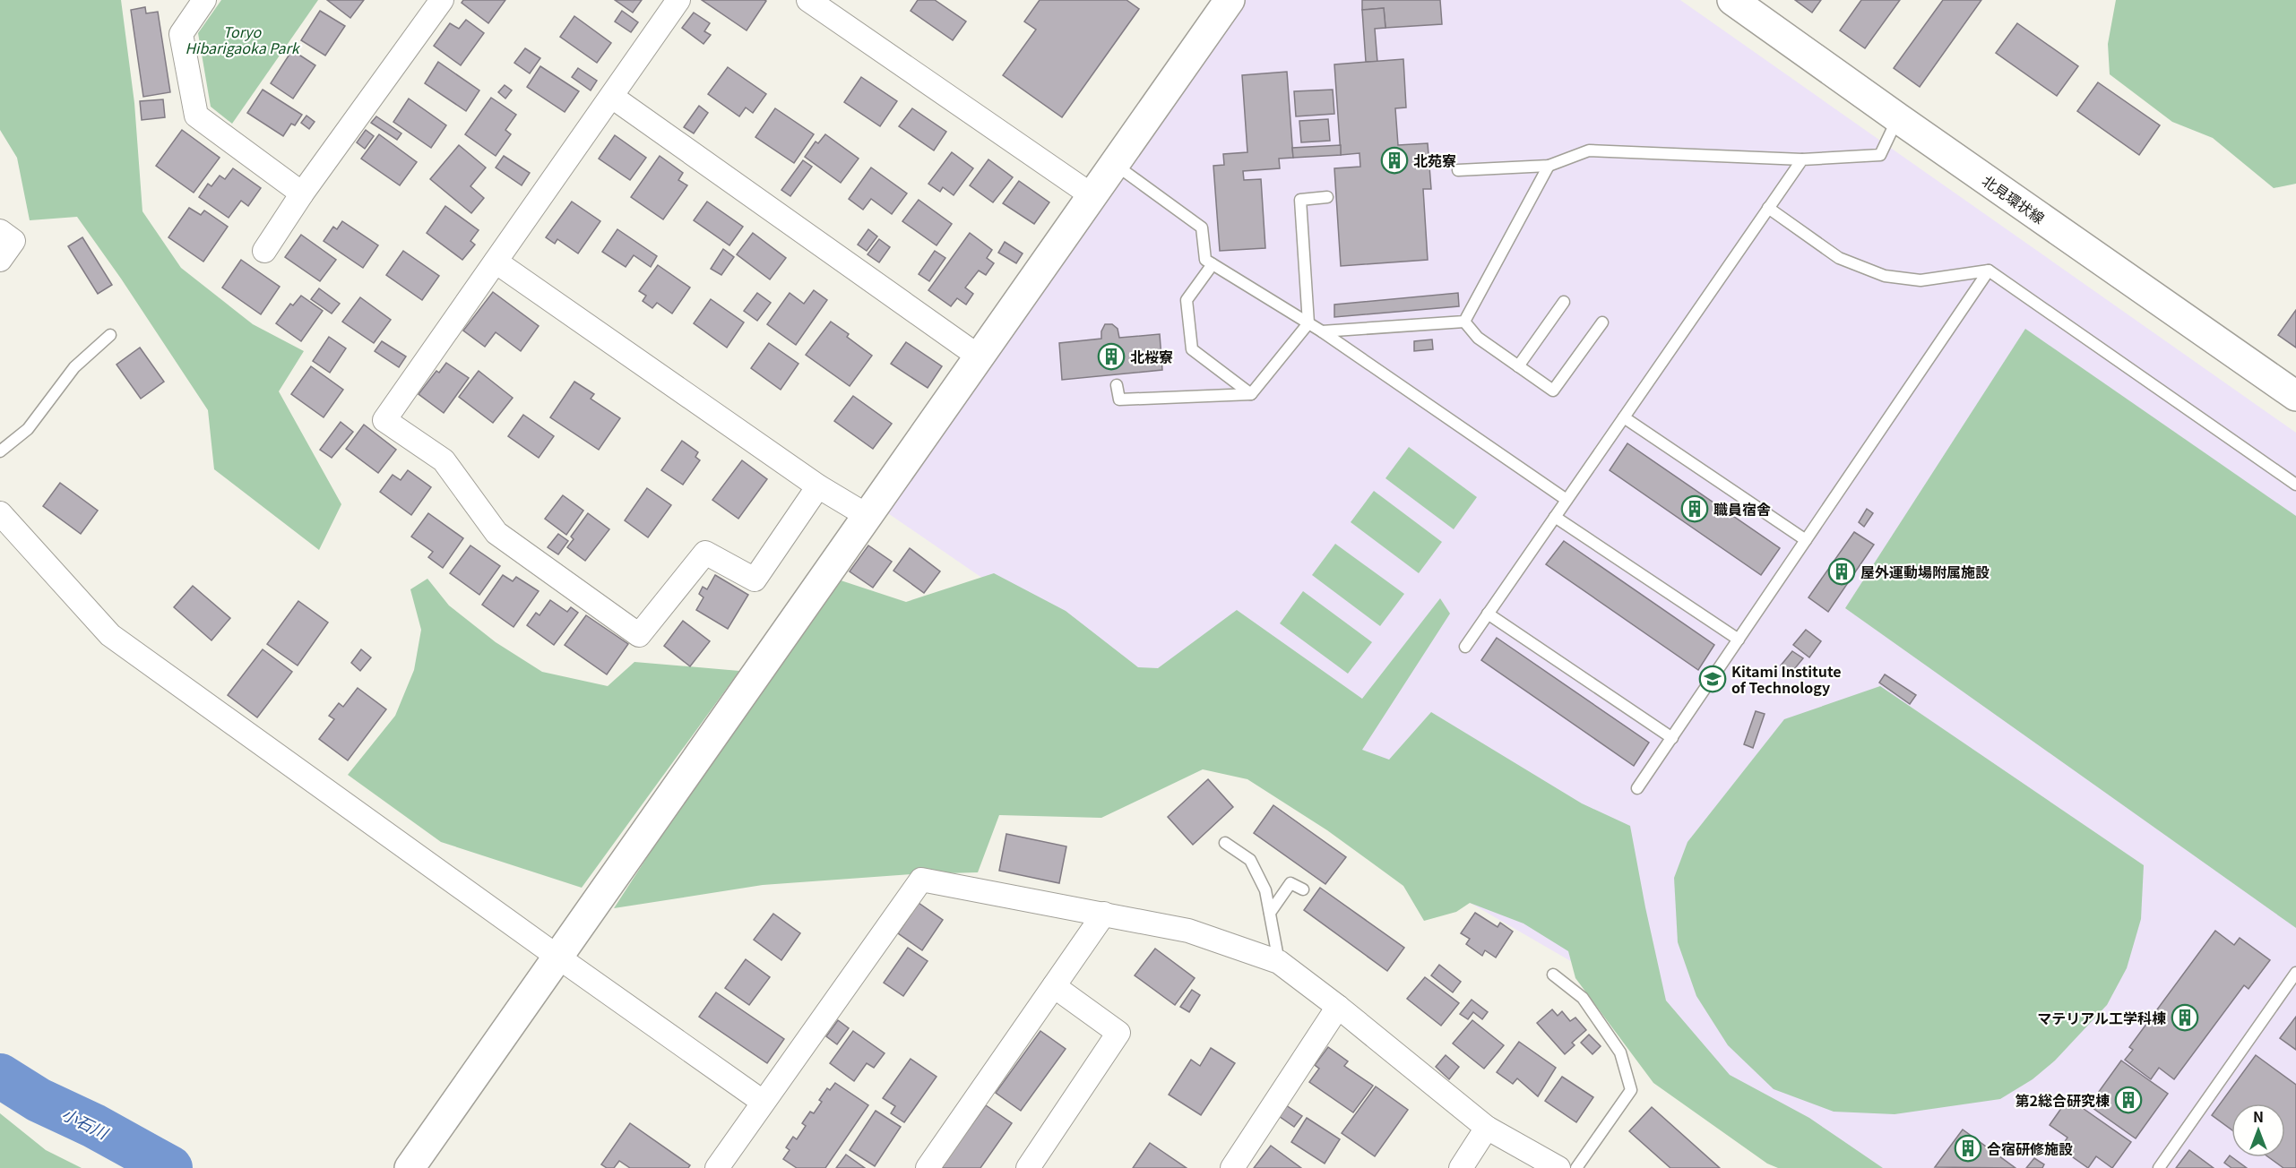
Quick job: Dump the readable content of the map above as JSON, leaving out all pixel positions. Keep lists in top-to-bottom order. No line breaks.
{"streets":{"street":["北見環状線"]},"water":["小石川"],"parks":["Toryo Hibarigaoka Park"],"places":{"building":["北苑寮","北桜寮","職員宿舎","屋外運動場附属施設","マテリアル工学科棟","第2総合研究棟","合宿研修施設"],"school or university":["Kitami Institute of Technology"]},"north":"top"}
